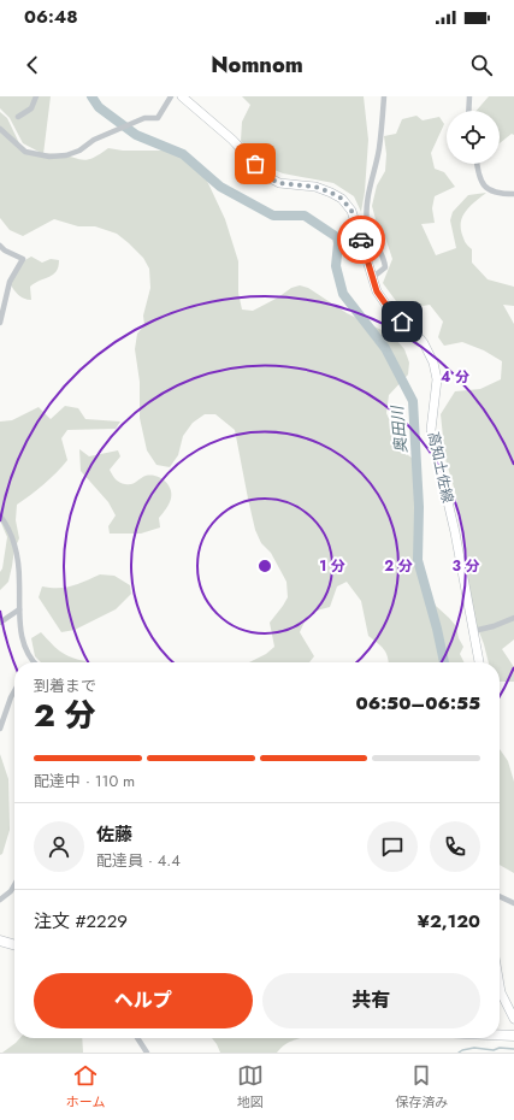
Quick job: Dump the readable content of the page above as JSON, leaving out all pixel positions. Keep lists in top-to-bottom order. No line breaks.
{"streets":{"main road":["高知土佐線"]},"water":["奥田川"],"page":{"status":"06:48","header":"Nomnom","heading":["2 分","到着まで","06:50–06:55"],"panel":["佐藤","配達員 · 4.4","注文 #2229","¥2,120"],"bar":"配達中 · 110 m","buttons":["ヘルプ","共有"],"tabs":["ホーム","地図","保存済み"]},"rings":["4 分","1 分","2 分","3 分"]}
